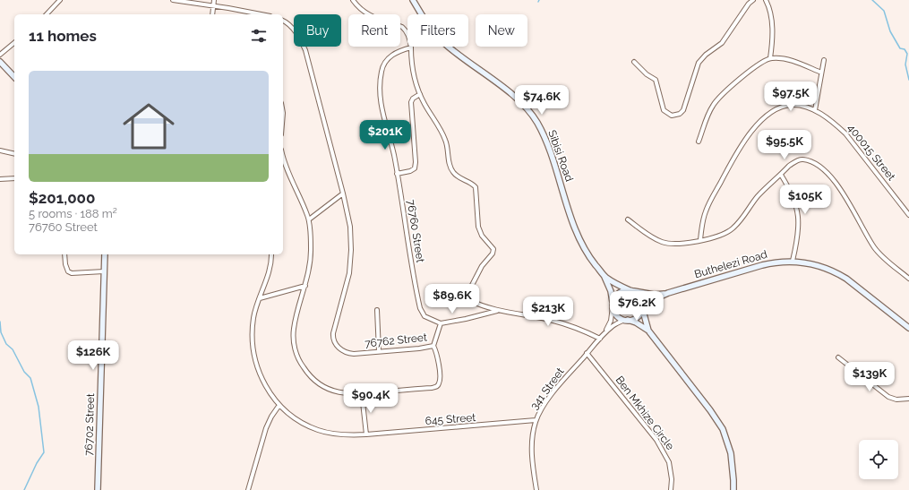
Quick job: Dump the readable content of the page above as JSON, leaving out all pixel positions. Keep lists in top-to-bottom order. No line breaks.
{"streets":{"street":["400015 Street","Sibisi Road","76760 Street","Buthelezi Road","76762 Street","341 Street","Ben Mkhize Circle","645 Street","76702 Street"]},"crossings":[["Sibisi Road","Buthelezi Road"],["Sibisi Road","341 Street"],["Buthelezi Road","341 Street"],["341 Street","Ben Mkhize Circle"],["341 Street","645 Street"]],"page":{"chip":["Buy","Rent","Filters","New"],"heading":"11 homes","list":[{"name":"$201,000","note":"5 rooms · 188 m² · 76760 Street"}],"price":["$97.5K","$74.6K","$201K","$95.5K","$105K","$89.6K","$76.2K","$213K","$126K","$139K","$90.4K"]}}
